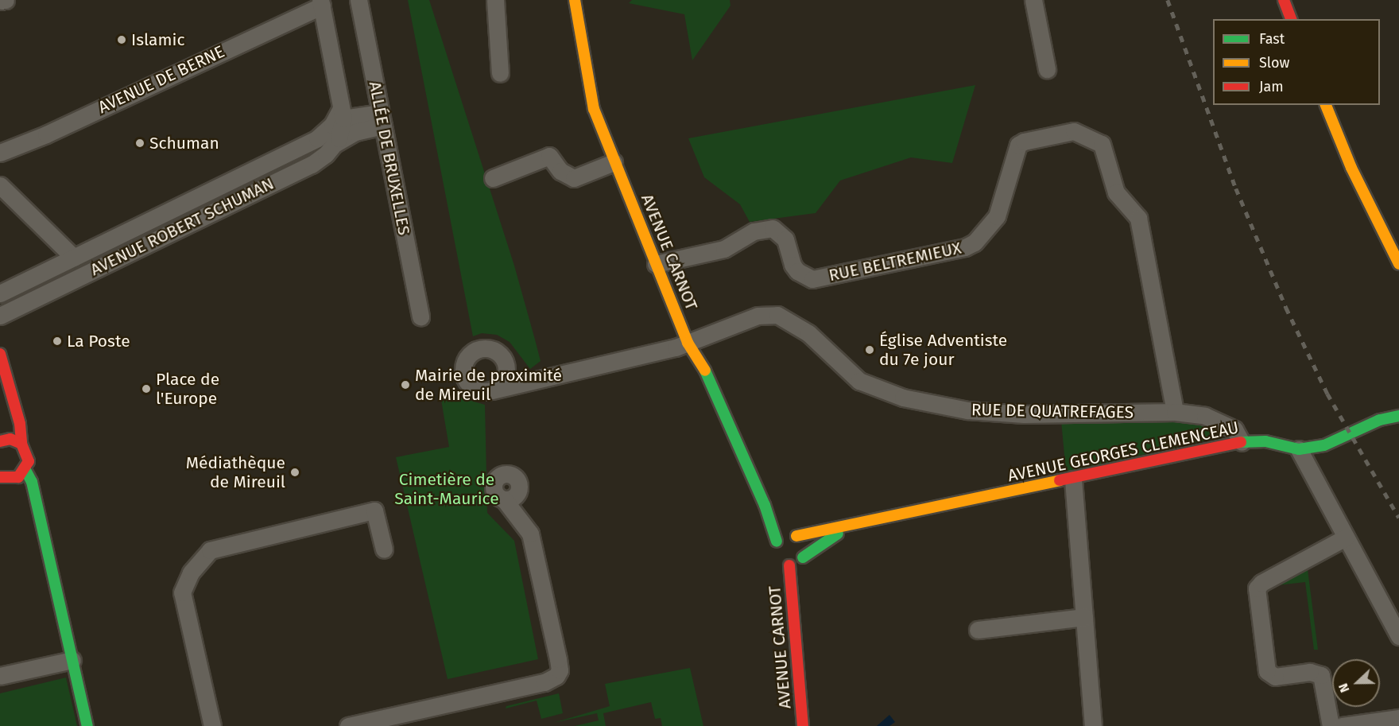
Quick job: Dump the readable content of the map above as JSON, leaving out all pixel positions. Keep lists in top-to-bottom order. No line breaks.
{"streets":{"main road":["AVENUE CARNOT","AVENUE GEORGES CLEMENCEAU"],"street":["AVENUE DE BERNE","ALLÉE DE BRUXELLES","AVENUE ROBERT SCHUMAN","RUE BELTREMIEUX","RUE DE QUATREFAGES"]},"crossings":[["AVENUE CARNOT","RUE BELTREMIEUX"],["AVENUE CARNOT","RUE DE QUATREFAGES"],["AVENUE CARNOT","AVENUE GEORGES CLEMENCEAU"],["RUE BELTREMIEUX","RUE DE QUATREFAGES"],["RUE DE QUATREFAGES","AVENUE GEORGES CLEMENCEAU"]],"parks":["Cimetière de Saint-Maurice"],"places":["Islamic","Schuman","La Poste","Église Adventiste du 7e jour","Mairie de proximité de Mireuil","Place de l'Europe","Médiathèque de Mireuil"],"legend":["Fast","Slow","Jam"],"north":"left"}
